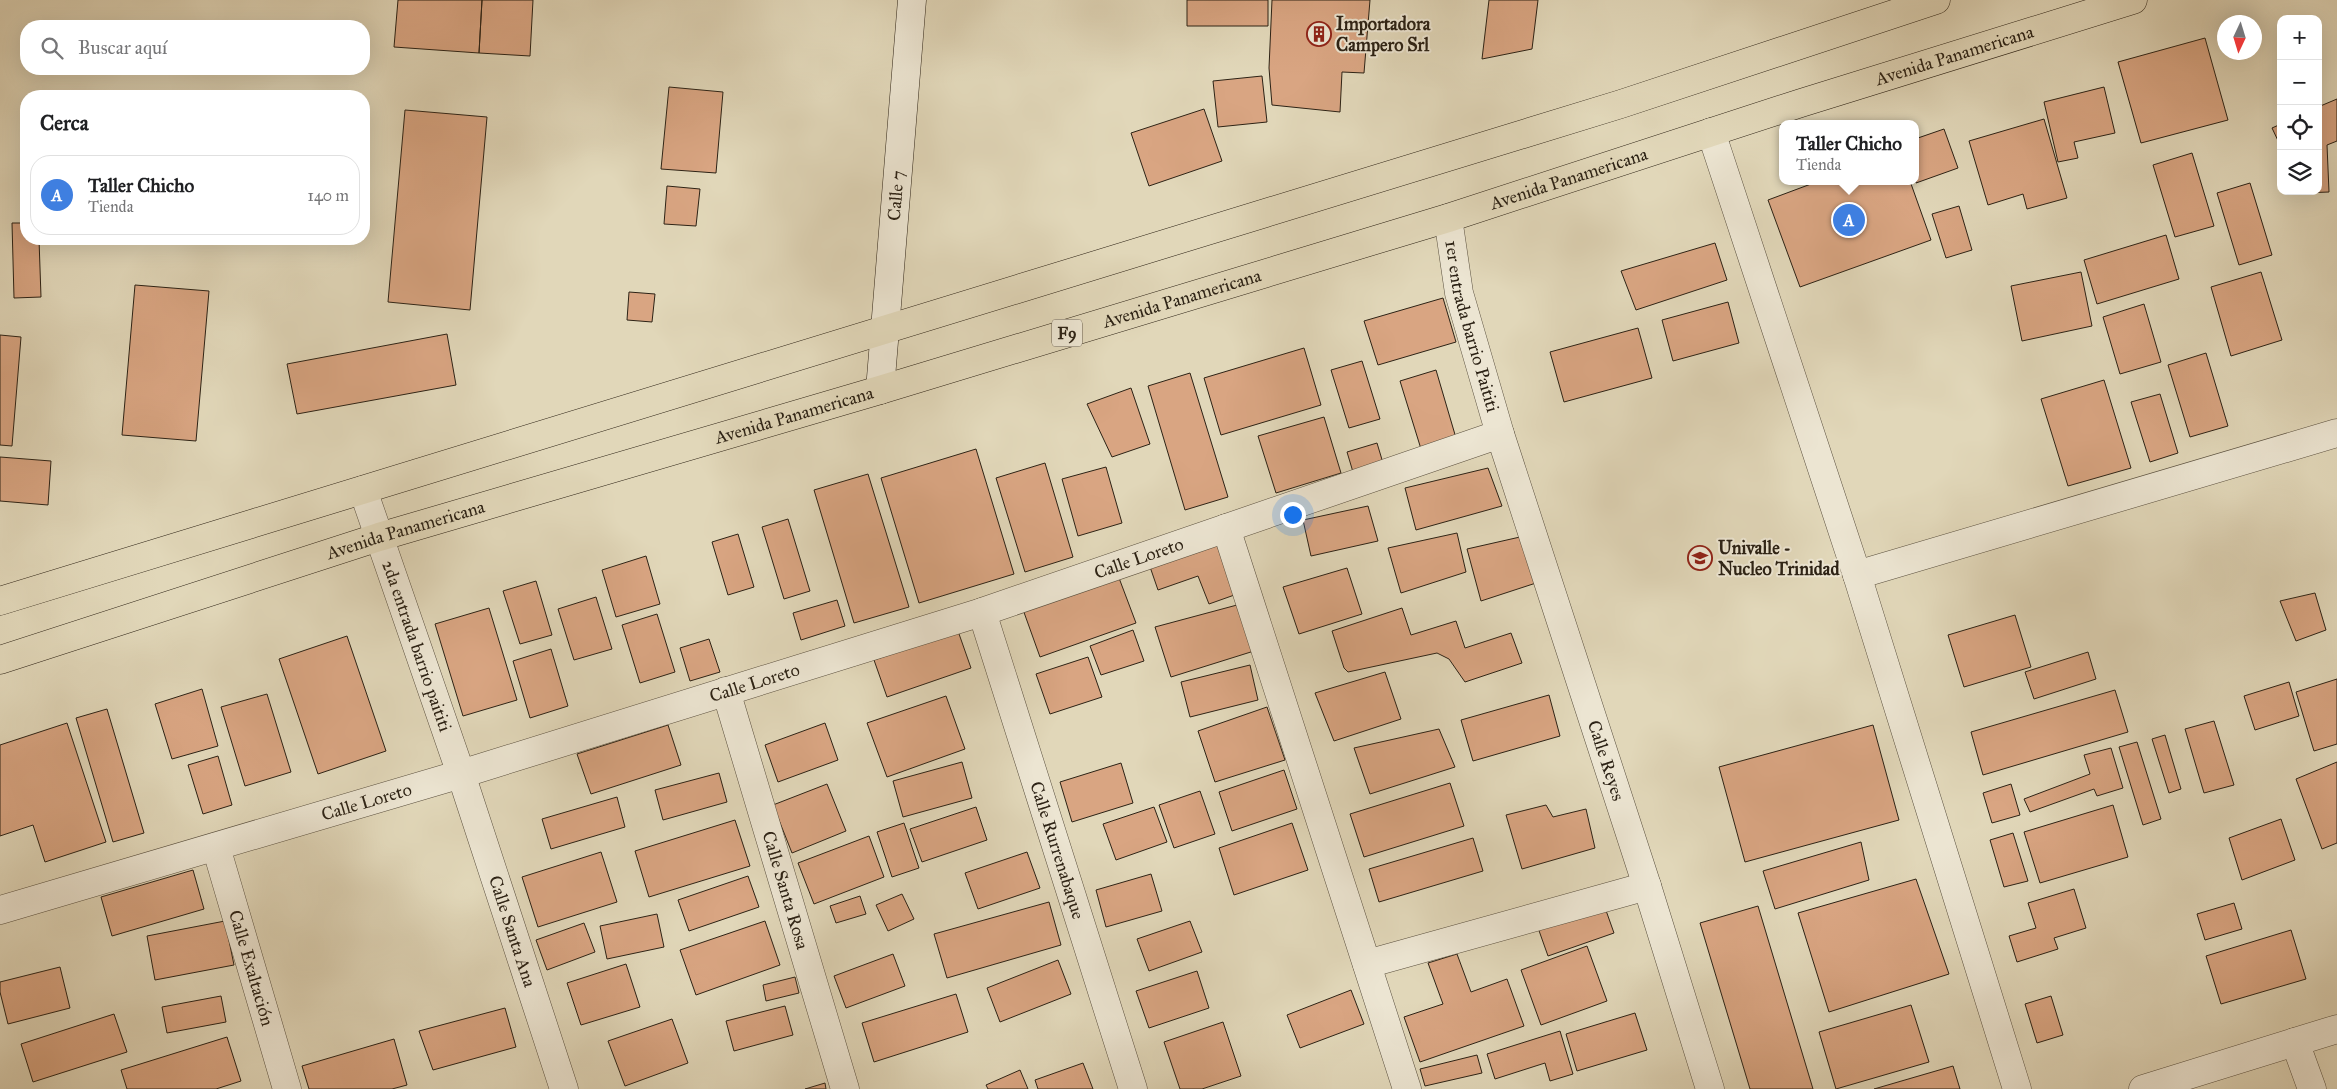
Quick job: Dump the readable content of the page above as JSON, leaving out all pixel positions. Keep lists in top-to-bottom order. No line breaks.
{"streets":{"highway":["Avenida Panamericana","F9"],"street":["Calle 7","1er entrada barrio Paititi","Calle Loreto","2da entrada barrio paititi","Calle Reyes","Calle Rurrenabaque","Calle Santa Rosa","Calle Santa Ana","Calle Exaltación"]},"crossings":[["Avenida Panamericana","Calle 7"],["Avenida Panamericana","1er entrada barrio Paititi"],["Avenida Panamericana","2da entrada barrio paititi"],["1er entrada barrio Paititi","Calle Loreto"],["1er entrada barrio Paititi","Calle Reyes"],["Calle Loreto","2da entrada barrio paititi"],["Calle Loreto","Calle Reyes"],["Calle Loreto","Calle Rurrenabaque"],["Calle Loreto","Calle Santa Rosa"],["Calle Loreto","Calle Santa Ana"],["Calle Loreto","Calle Exaltación"],["2da entrada barrio paititi","Calle Santa Ana"]],"places":{"building":["Importadora Campero Srl"],"school or university":["Univalle - Nucleo Trinidad"]},"north":"bottom","page":{"map_buttons":["+","−"],"search":"Buscar aquí","heading":"Cerca","popup":["Taller Chicho","Tienda"],"list":[{"mark":"A","name":"Taller Chicho","note":"Tienda","value":"140 m"}],"pins":"A"}}
